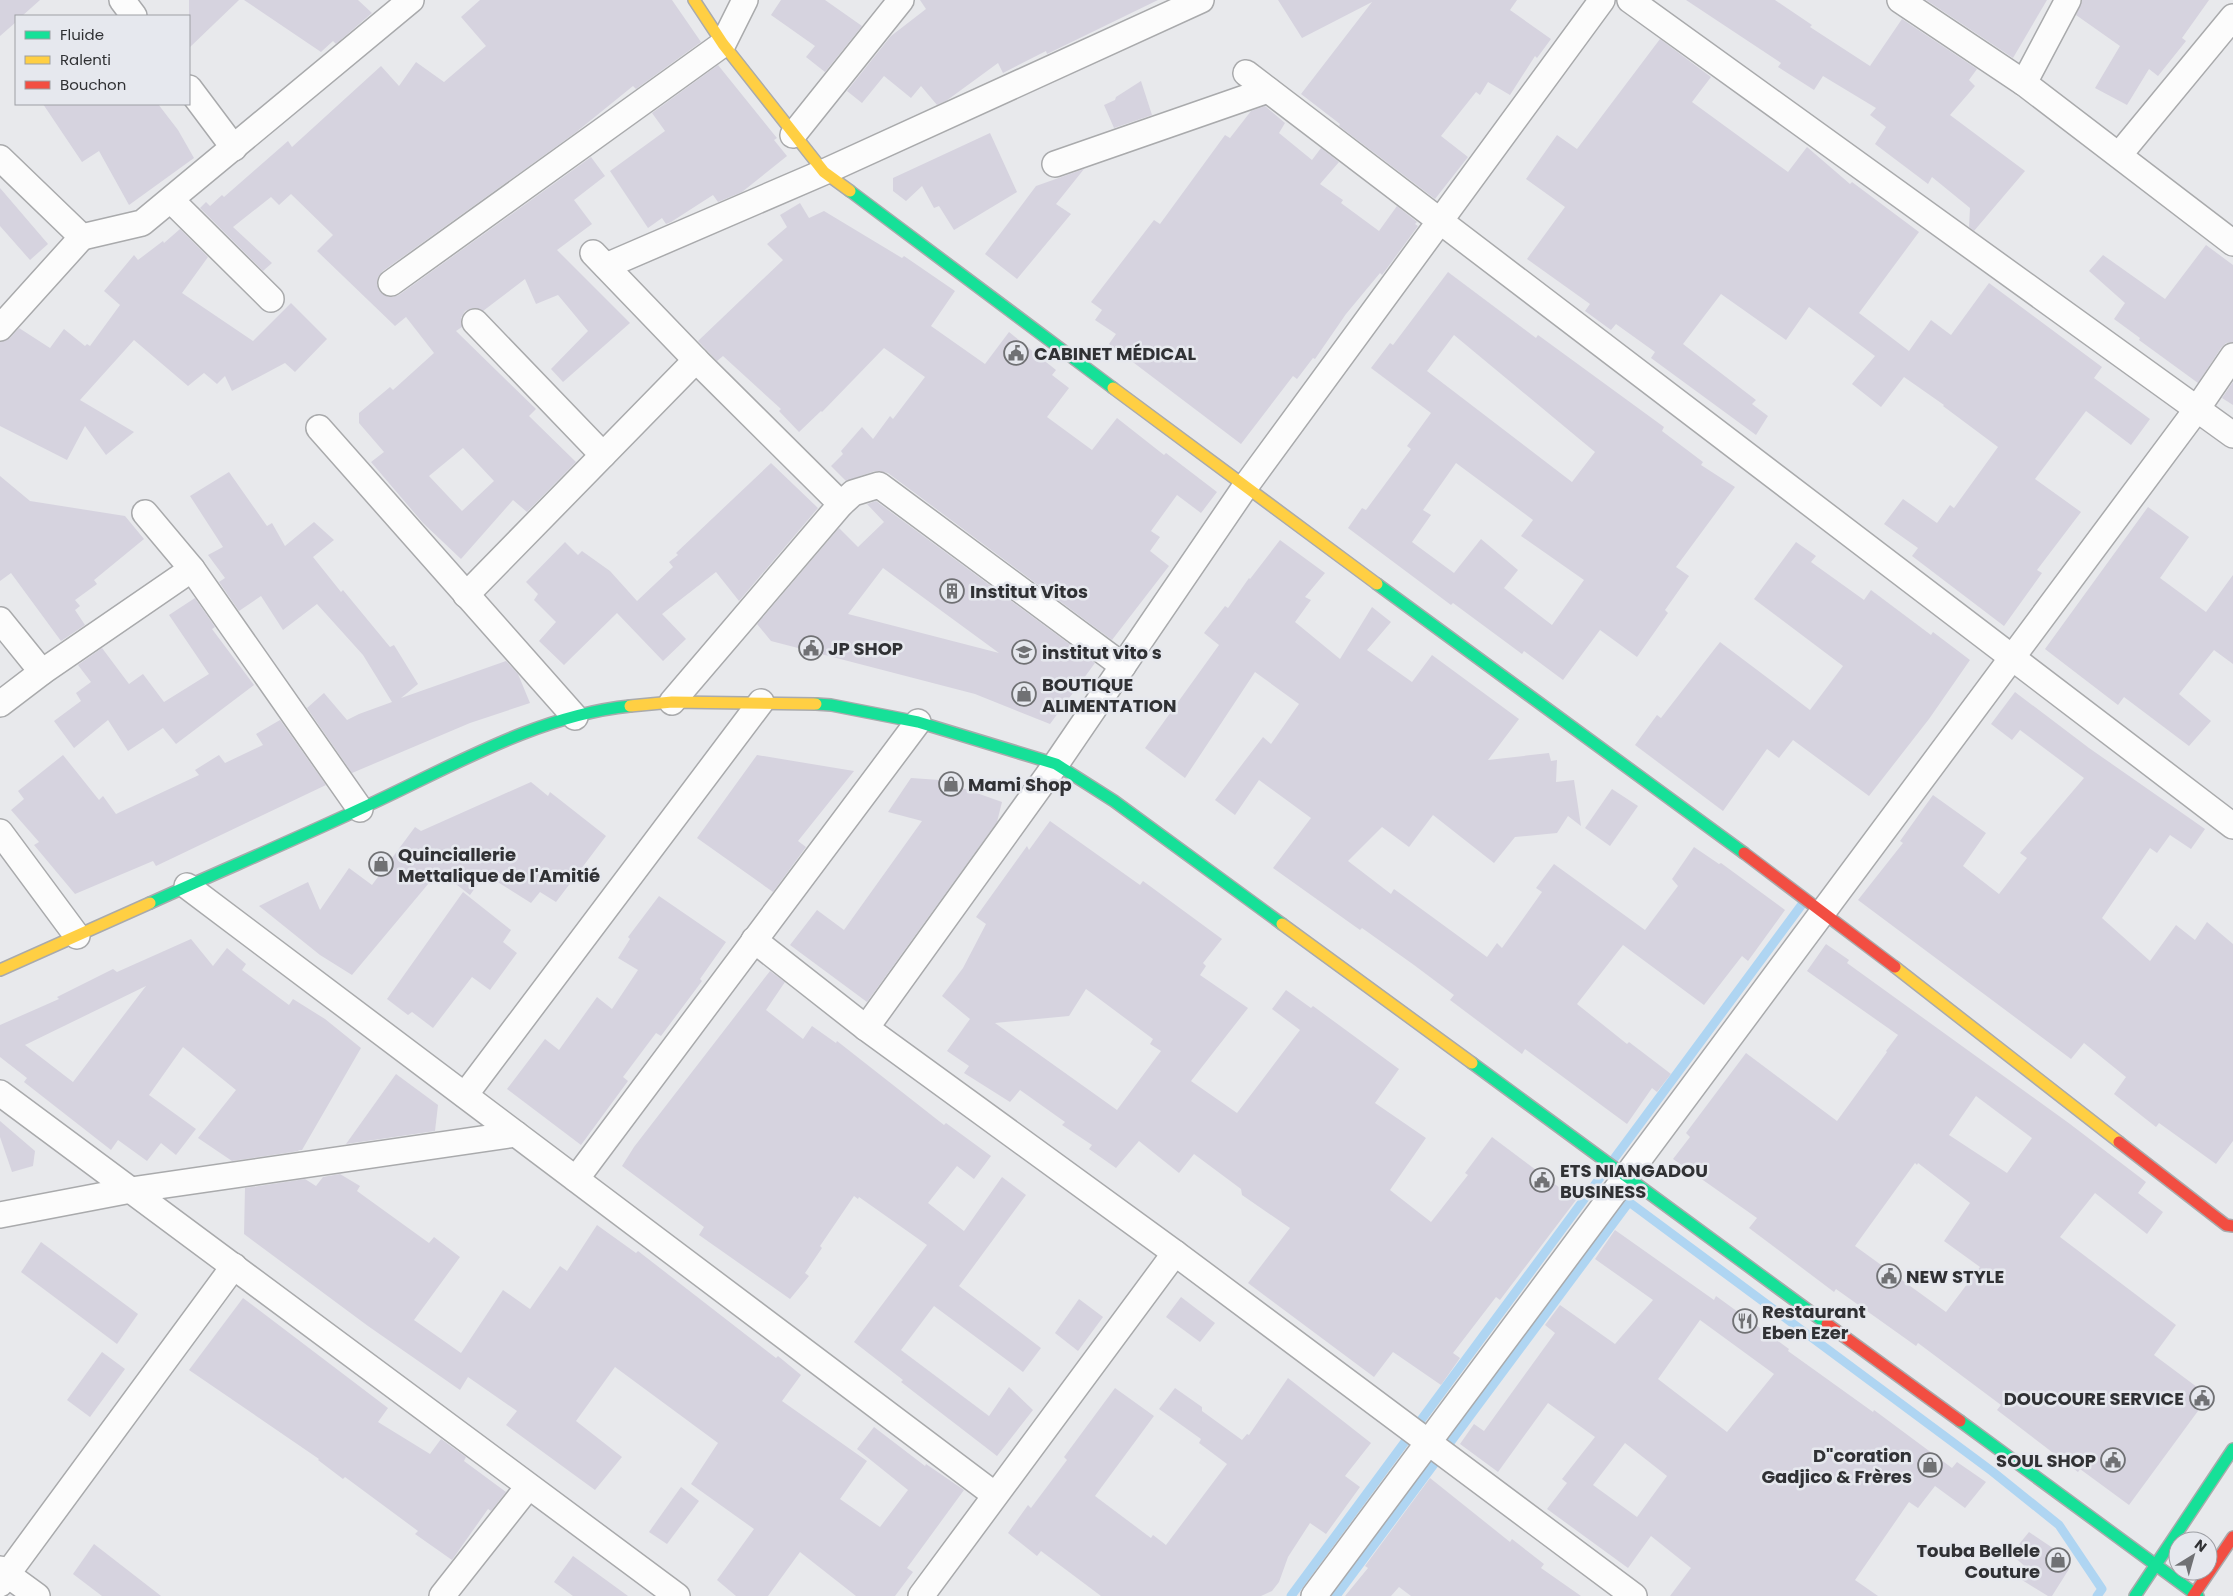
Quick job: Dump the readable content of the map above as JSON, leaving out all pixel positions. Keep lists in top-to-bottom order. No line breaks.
{"places":{"public building":["CABINET MÉDICAL","JP SHOP","ETS NIANGADOU BUSINESS","NEW STYLE","DOUCOURE SERVICE","SOUL SHOP"],"building":["Institut Vitos"],"school or university":["institut vito s"],"shop":["BOUTIQUE ALIMENTATION","Mami Shop","Quinciallerie Mettalique de l'Amitié","D\"coration Gadjico & Frères","Touba Bellele Couture"],"restaurant":["Restaurant Eben Ezer"]},"legend":["Fluide","Ralenti","Bouchon"],"north":"top right"}
